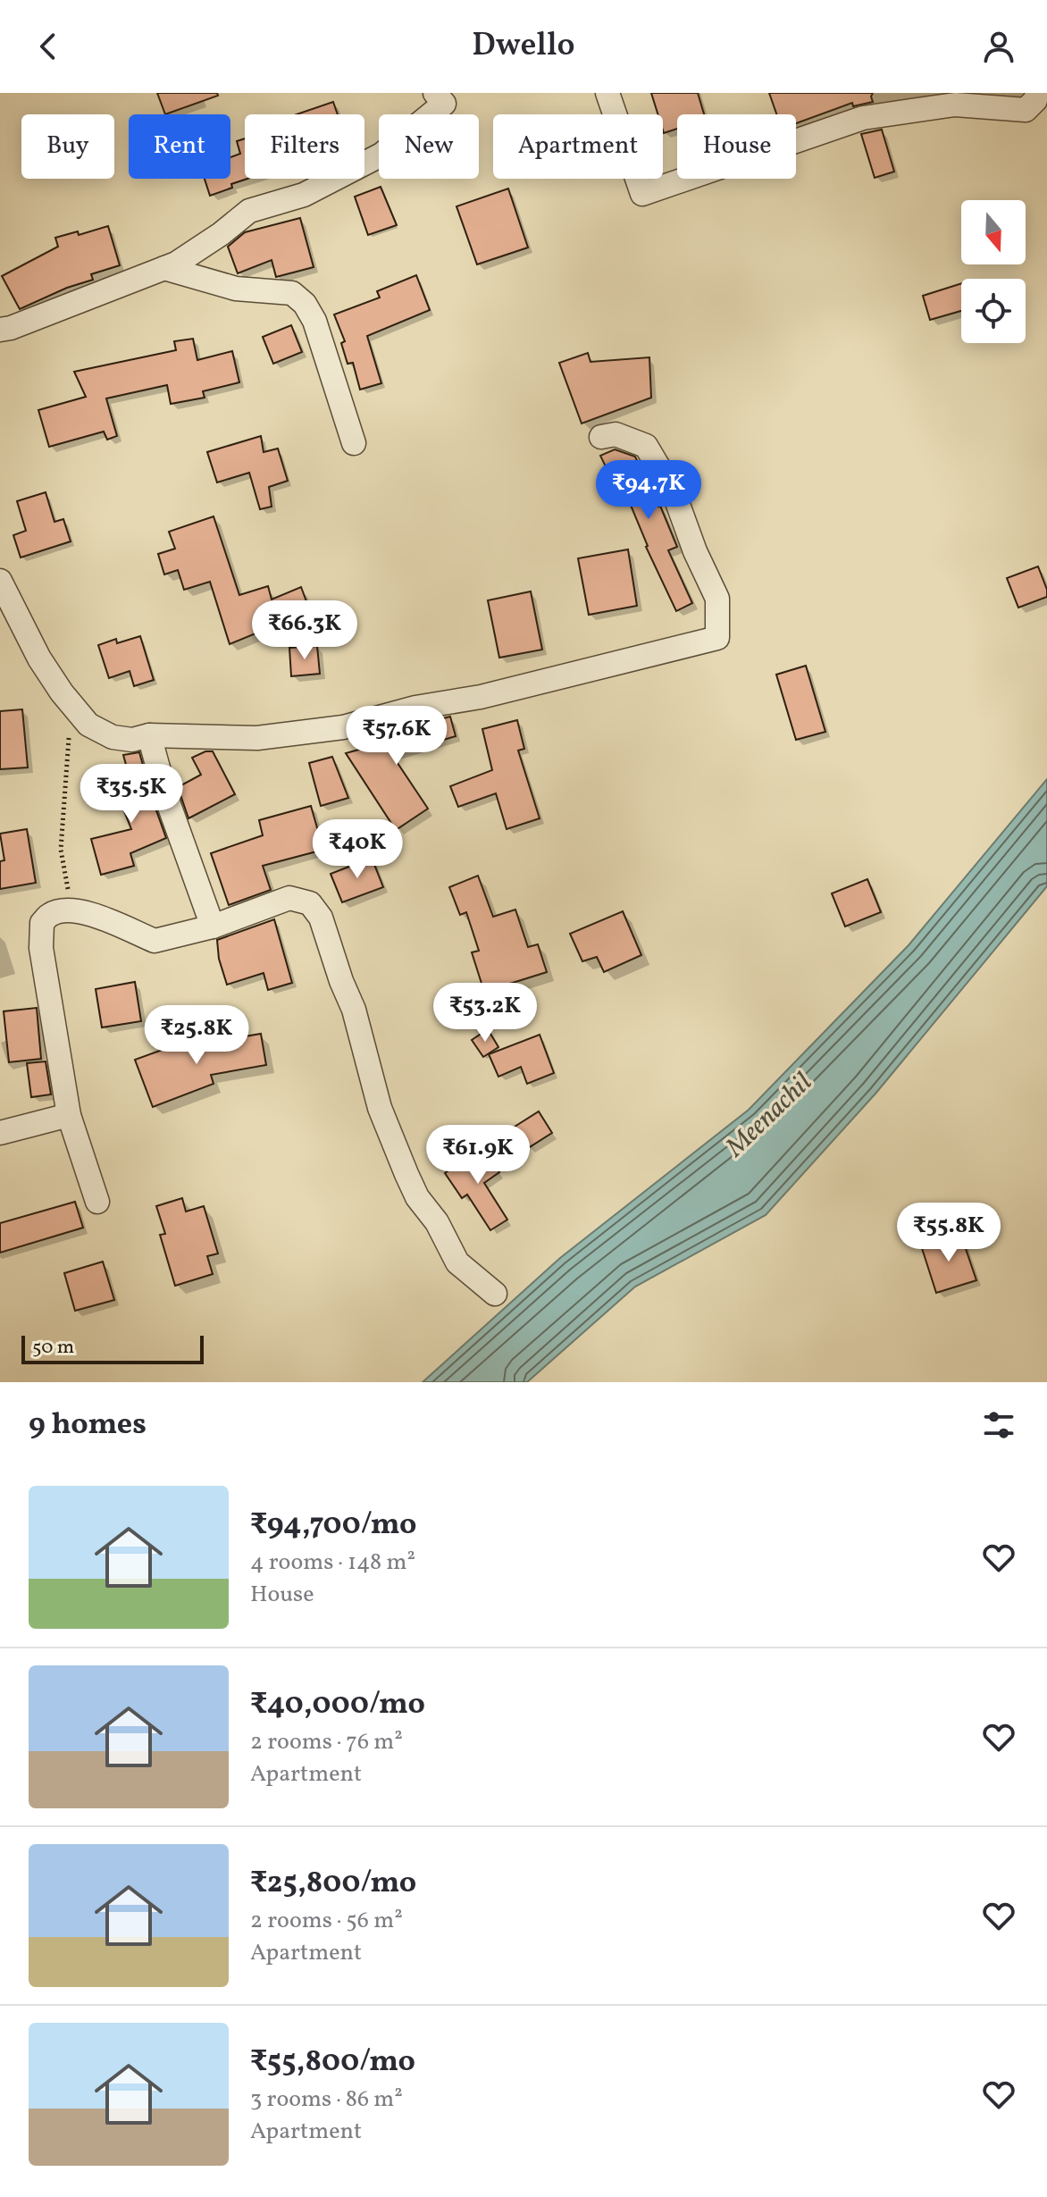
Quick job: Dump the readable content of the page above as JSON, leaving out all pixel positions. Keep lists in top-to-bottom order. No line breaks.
{"water":["Meenachil"],"scale_bar":"50 m","north":"bottom","page":{"header":"Dwello","chip":["Buy","Rent","Filters","New","Apartment","House"],"price":["₹94.7K","₹66.3K","₹57.6K","₹35.5K","₹40K","₹53.2K","₹25.8K","₹61.9K","₹55.8K"],"scale":"50 m","heading":"9 homes","list":[{"name":"₹94,700/mo","note":"4 rooms · 148 m² · House"},{"name":"₹40,000/mo","note":"2 rooms · 76 m² · Apartment"},{"name":"₹25,800/mo","note":"2 rooms · 56 m² · Apartment"},{"name":"₹55,800/mo","note":"3 rooms · 86 m² · Apartment"}]}}
